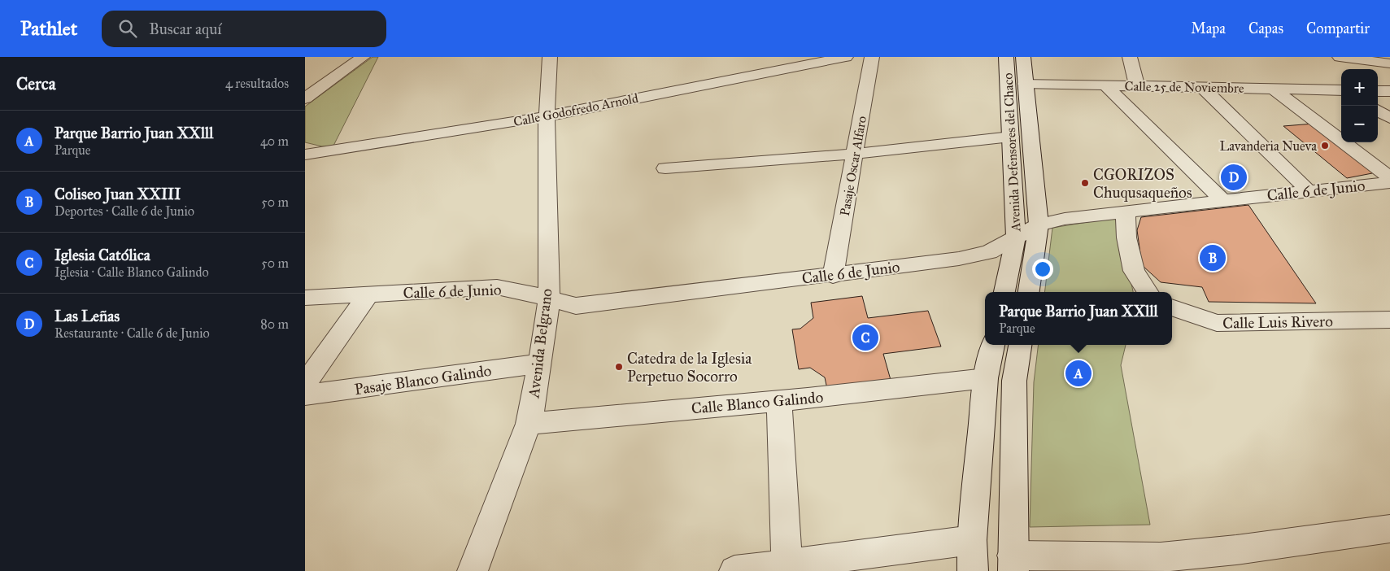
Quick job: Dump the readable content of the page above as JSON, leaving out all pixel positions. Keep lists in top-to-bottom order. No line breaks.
{"streets":{"street":["Calle 25 de Noviembre","Calle Godofredo Arnold","Avenida Defensores del Chaco","Pasaje Oscar Alfaro","Calle 6 de Junio","Calle Luis Rivero","Avenida Belgrano","Pasaje Blanco Galindo","Calle Blanco Galindo"]},"crossings":[["Calle 25 de Noviembre","Avenida Defensores del Chaco"],["Calle Godofredo Arnold","Avenida Belgrano"],["Avenida Defensores del Chaco","Calle 6 de Junio"],["Pasaje Oscar Alfaro","Calle 6 de Junio"],["Calle 6 de Junio","Avenida Belgrano"],["Avenida Belgrano","Pasaje Blanco Galindo"],["Avenida Belgrano","Calle Blanco Galindo"]],"places":["Lavanderia Nueva","CGORIZOS Chuqusaqueños","Catedra de la Iglesia Perpetuo Socorro"],"page":{"header":"Pathlet","search":"Buscar aquí","nav":["Mapa","Capas","Compartir"],"heading":["Cerca","4 resultados"],"map_buttons":["+","−"],"list":[{"mark":"A","name":"Parque Barrio Juan XXlll","note":"Parque","value":"40 m"},{"mark":"B","name":"Coliseo Juan XXIII","note":"Deportes · Calle 6 de Junio","value":"50 m"},{"mark":"C","name":"Iglesia Católica","note":"Iglesia · Calle Blanco Galindo","value":"50 m"},{"mark":"D","name":"Las Leñas","note":"Restaurante · Calle 6 de Junio","value":"80 m"}],"pins":["D","B","C","A"],"popup":["Parque Barrio Juan XXlll","Parque"]}}
